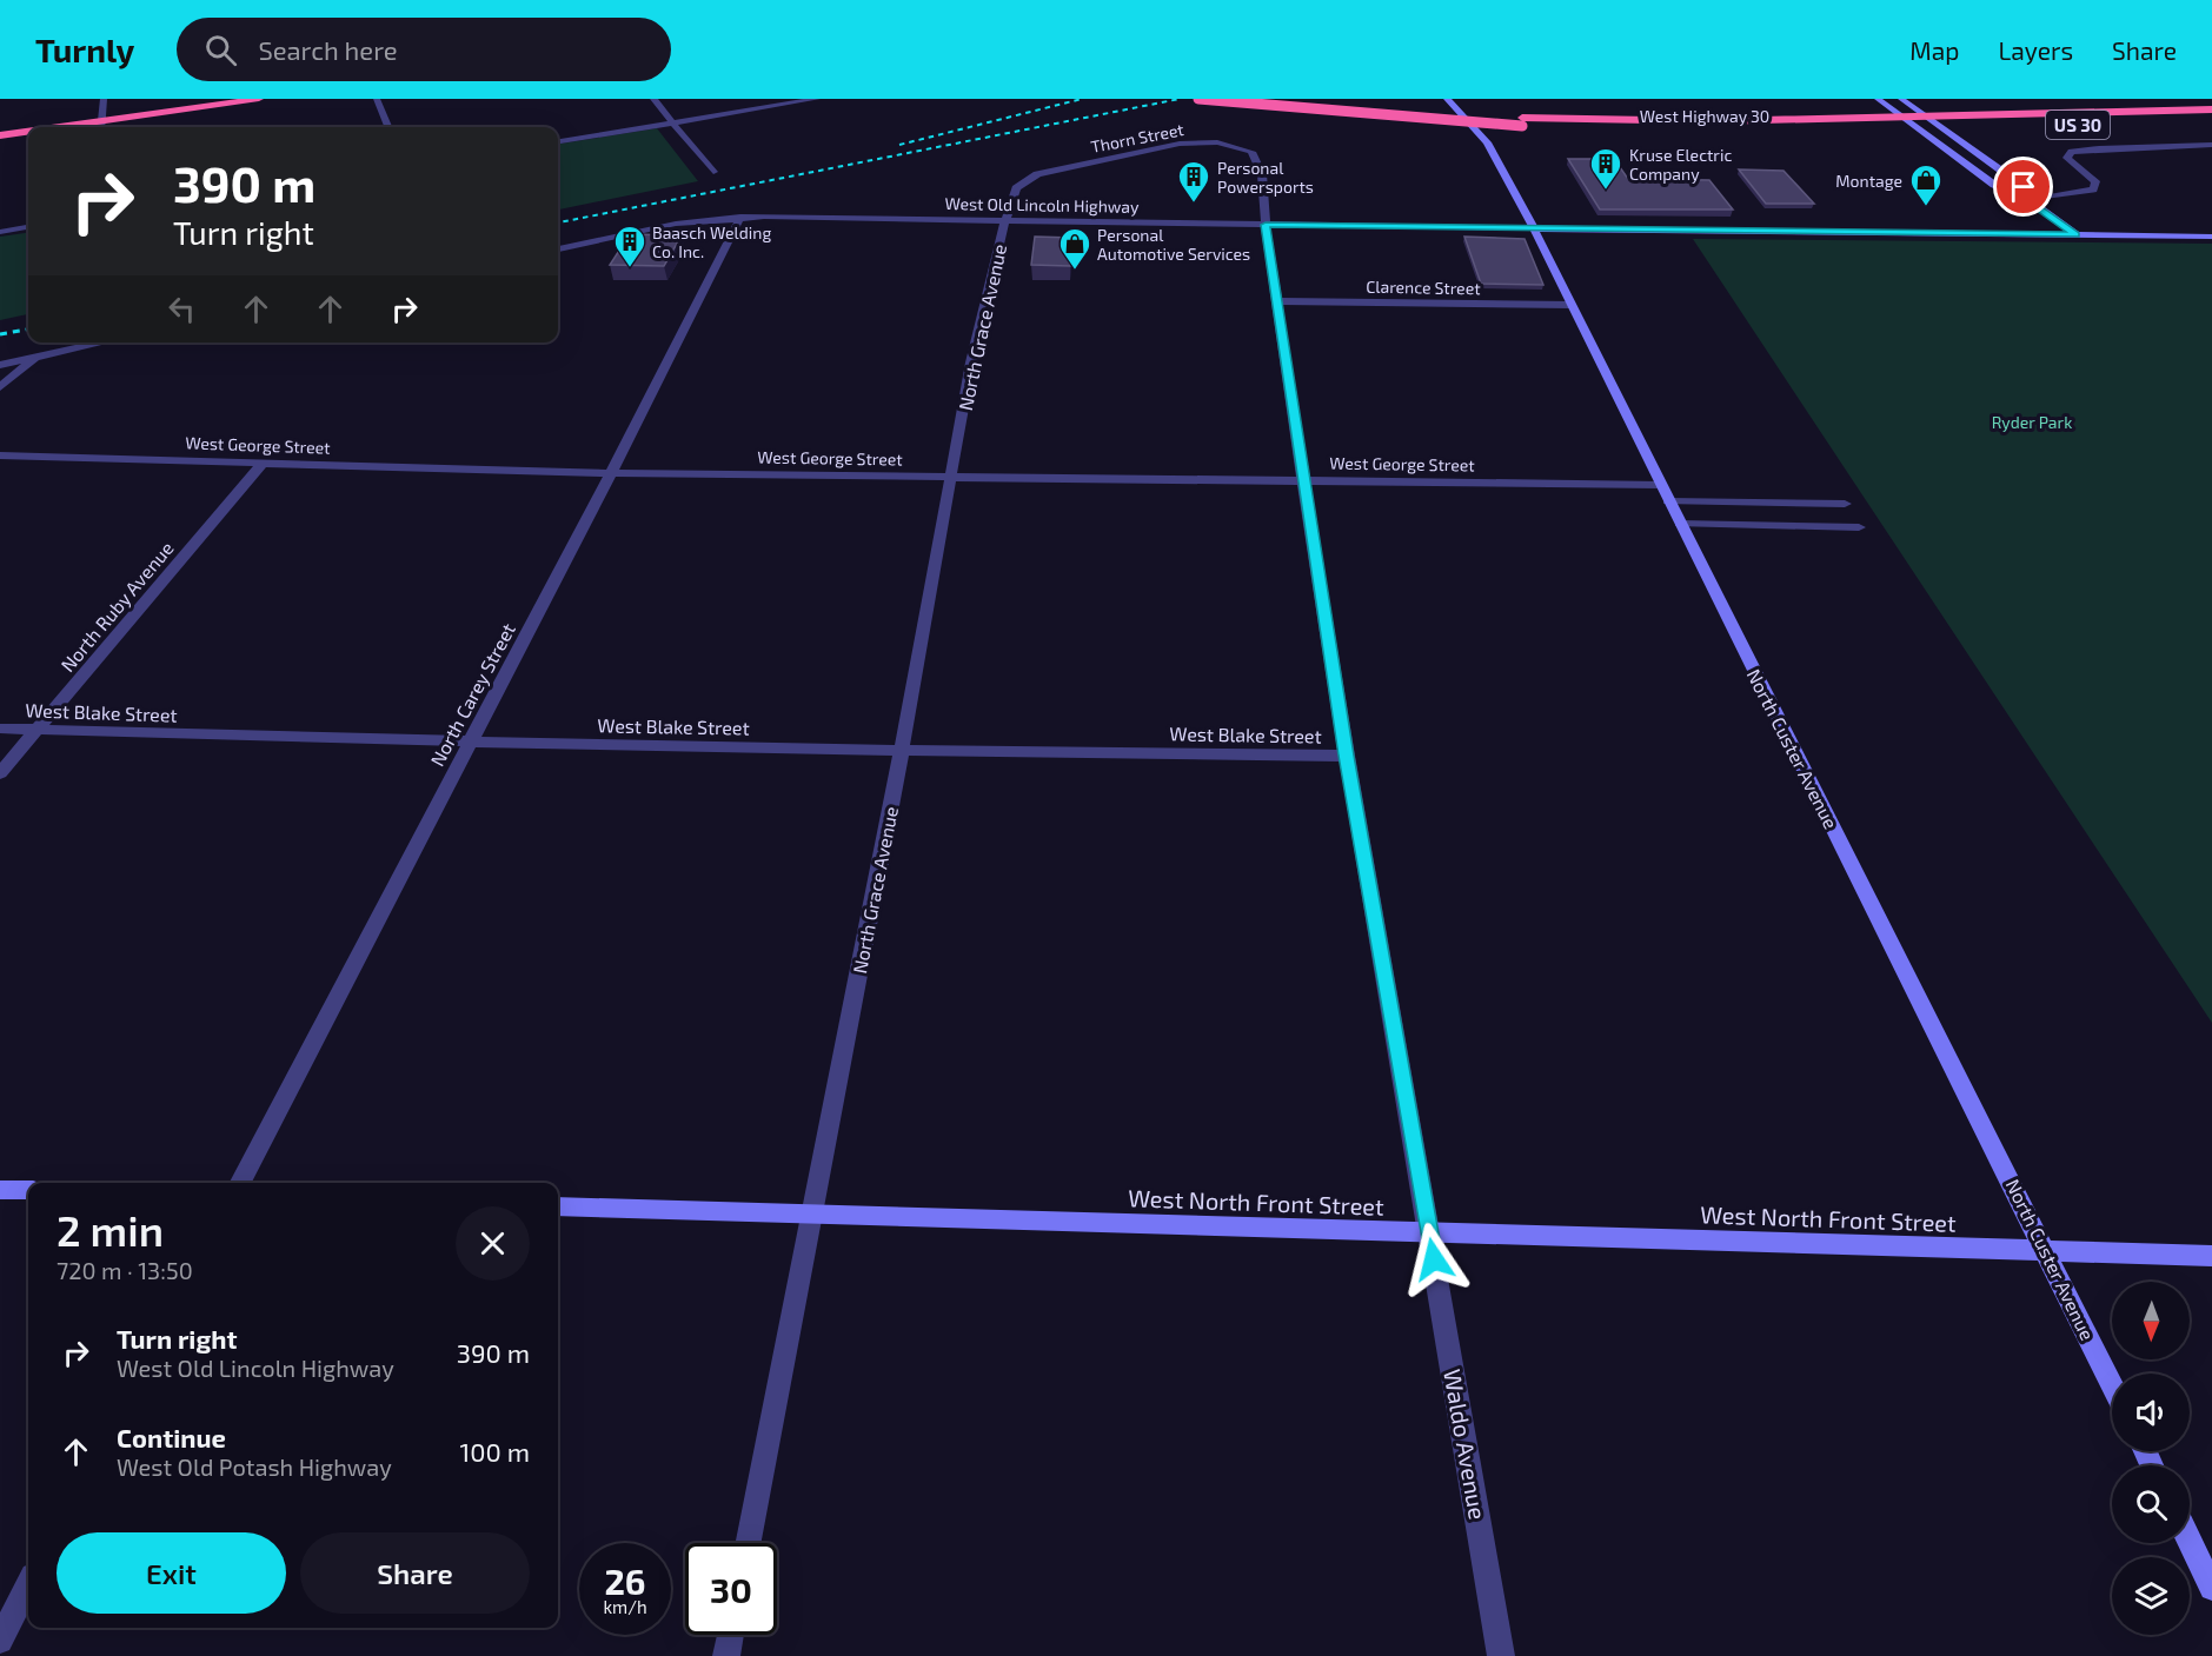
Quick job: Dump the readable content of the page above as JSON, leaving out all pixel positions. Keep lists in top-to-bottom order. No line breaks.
{"streets":{"highway":["West Highway 30","US 30"],"street":["Thorn Street","West Old Lincoln Highway","Clarence Street","North Grace Avenue","West George Street","North Ruby Avenue","North Carey Street","West Blake Street","North Custer Avenue","West North Front Street","Waldo Avenue"]},"crossings":[["Thorn Street","West Old Lincoln Highway"],["Thorn Street","North Grace Avenue"],["Thorn Street","Waldo Avenue"],["West Old Lincoln Highway","North Grace Avenue"],["West Old Lincoln Highway","North Carey Street"],["West Old Lincoln Highway","North Custer Avenue"],["West Old Lincoln Highway","Waldo Avenue"],["Clarence Street","North Custer Avenue"],["Clarence Street","Waldo Avenue"],["North Grace Avenue","West George Street"],["North Grace Avenue","West Blake Street"],["North Grace Avenue","West North Front Street"],["West George Street","North Ruby Avenue"],["West George Street","North Carey Street"],["West George Street","North Custer Avenue"],["West George Street","Waldo Avenue"],["North Ruby Avenue","West Blake Street"],["North Carey Street","West Blake Street"],["West Blake Street","Waldo Avenue"],["North Custer Avenue","West North Front Street"],["West North Front Street","Waldo Avenue"]],"parks":["Ryder Park"],"places":{"building":["Kruse Electric Company","Personal Powersports","Baasch Welding Co. Inc."],"shop":["Montage","Personal Automotive Services"]},"north":"bottom","page":{"header":"Turnly","search":"Search here","nav":["Map","Layers","Share"],"turn":["390 m","Turn right"],"heading":["2 min","720 m · 13:50"],"list":[{"name":"Turn right","note":"West Old Lincoln Highway","value":"390 m"},{"name":"Continue","note":"West Old Potash Highway","value":"100 m"}],"buttons":["Exit","Share"],"speed":"26 km/h","limit":"30"}}
